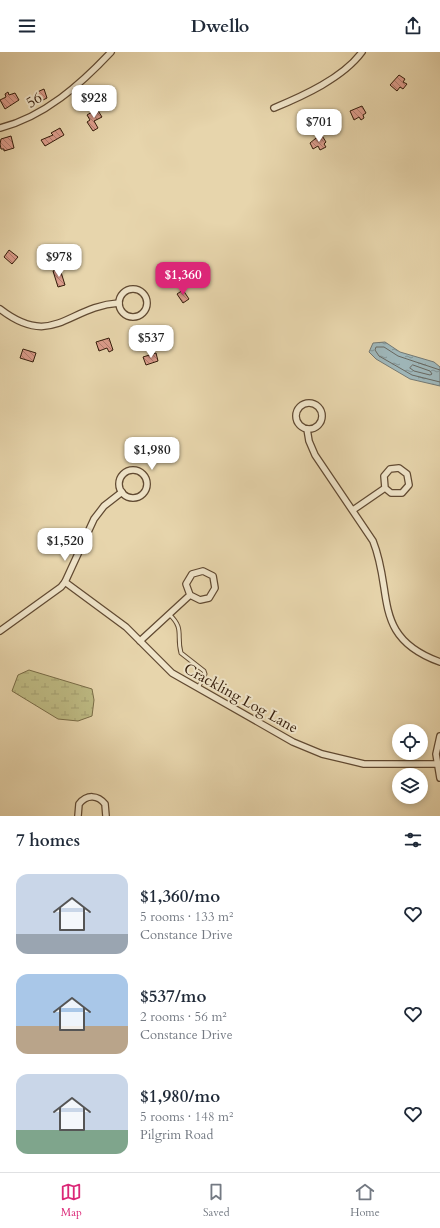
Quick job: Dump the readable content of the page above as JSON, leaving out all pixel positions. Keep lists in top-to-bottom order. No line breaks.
{"streets":{"street":["56","Crackling Log Lane"]},"page":{"header":"Dwello","price":["$928","$701","$978","$1,360","$537","$1,980","$1,520"],"heading":"7 homes","list":[{"name":"$1,360/mo","note":"5 rooms · 133 m² · Constance Drive"},{"name":"$537/mo","note":"2 rooms · 56 m² · Constance Drive"},{"name":"$1,980/mo","note":"5 rooms · 148 m² · Pilgrim Road"}],"tabs":["Map","Saved","Home"]}}
